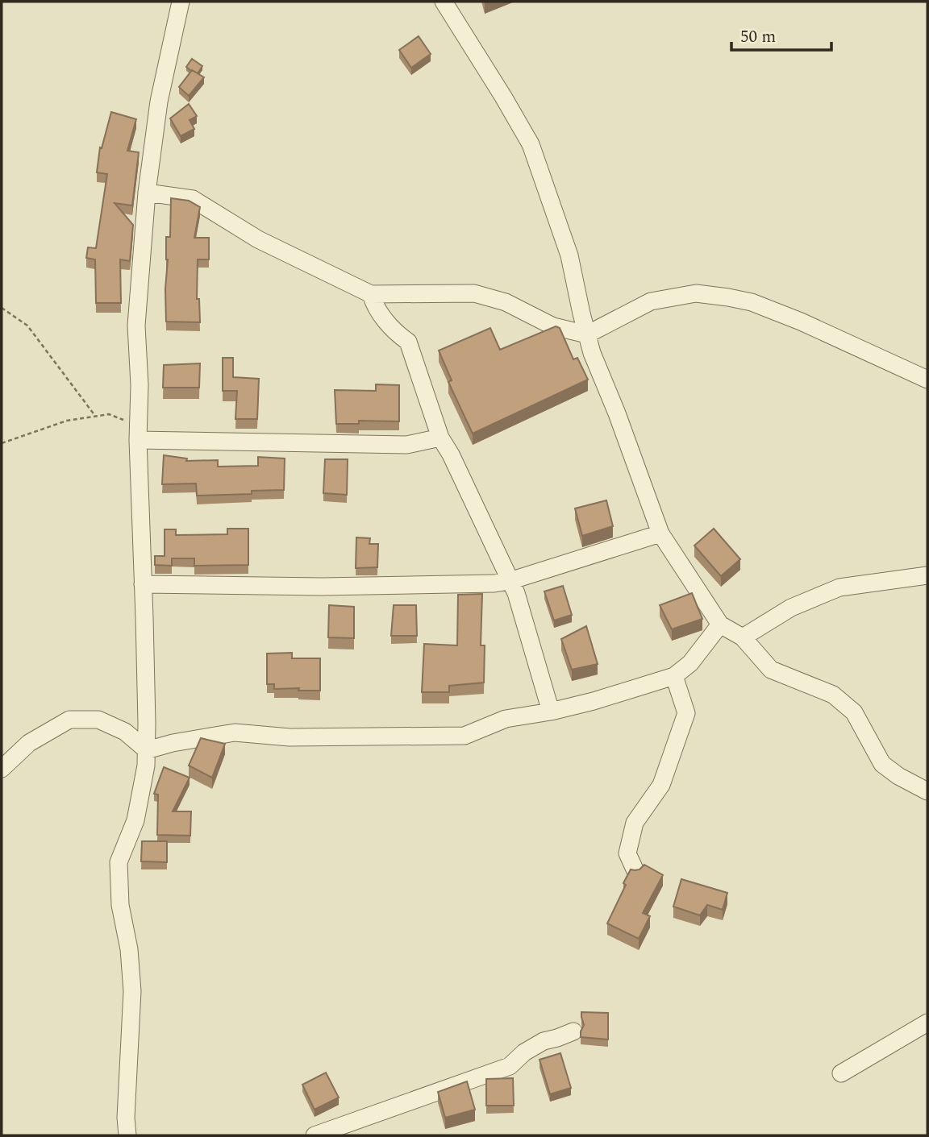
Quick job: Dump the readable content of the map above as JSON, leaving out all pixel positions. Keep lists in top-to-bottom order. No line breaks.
{"scale_bar":"50 m"}
